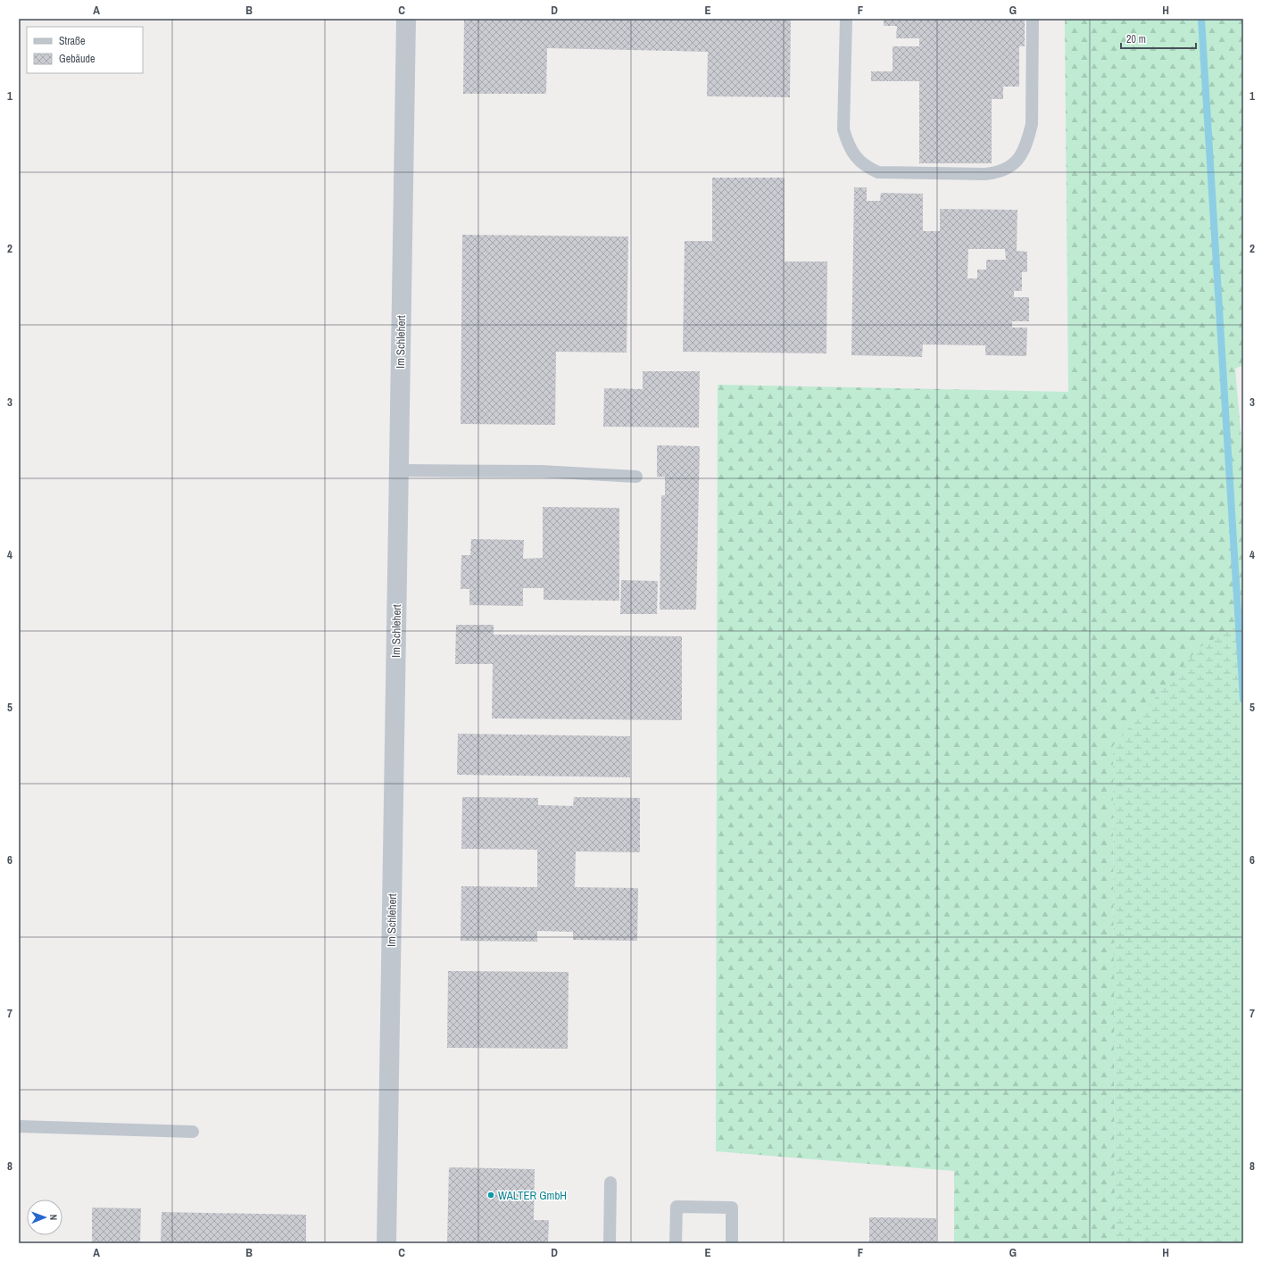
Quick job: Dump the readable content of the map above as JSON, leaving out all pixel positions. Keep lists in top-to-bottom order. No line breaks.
{"streets":{"street":["Im Schlehert"]},"places":["WALTER GmbH"],"legend":["Straße","Gebäude"],"scale_bar":"20 m","north":"right","grid":{"columns":["A","B","C","D","E","F","G","H"],"rows":["1","2","3","4","5","6","7","8"]}}
